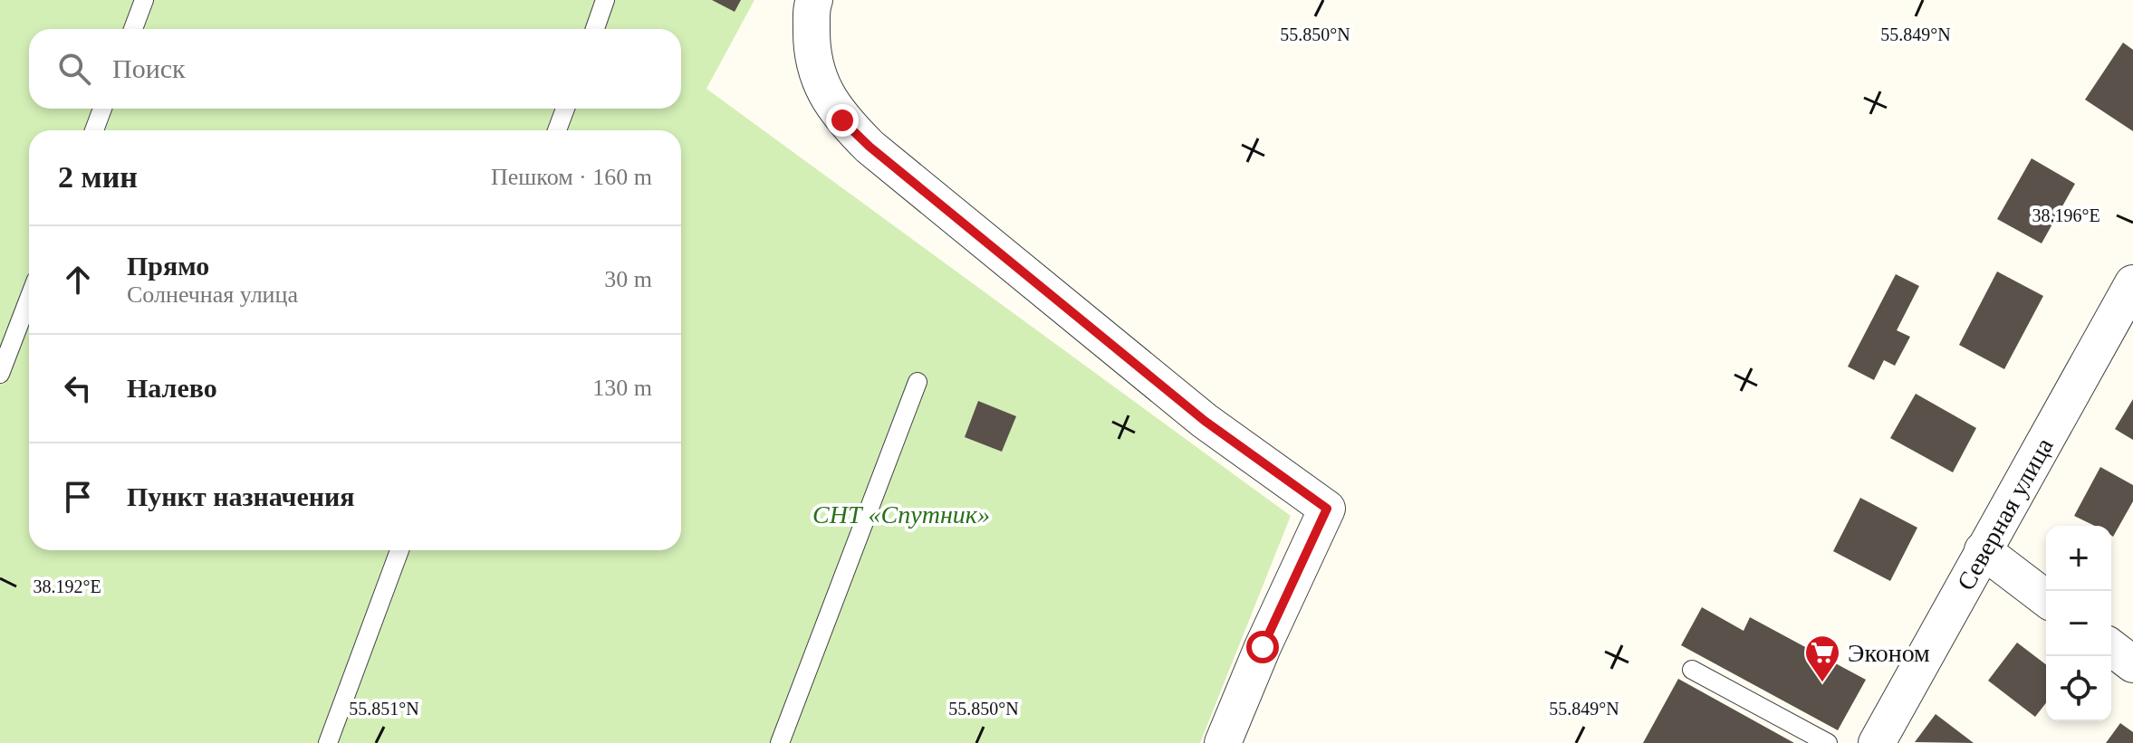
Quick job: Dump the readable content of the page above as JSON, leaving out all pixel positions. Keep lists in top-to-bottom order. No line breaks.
{"streets":{"street":["Северная улица"]},"parks":["СНТ «Спутник»"],"places":{"supermarket":["Эконом"]},"page":{"search":"Поиск","heading":["2 мин","Пешком · 160 m"],"list":[["Прямо","Солнечная улица","30 m"],["Налево","130 m"],"Пункт назначения"],"map_buttons":["+","−"]},"coordinates":["55.850°N","55.849°N","38.196°E","38.192°E","55.851°N"]}
